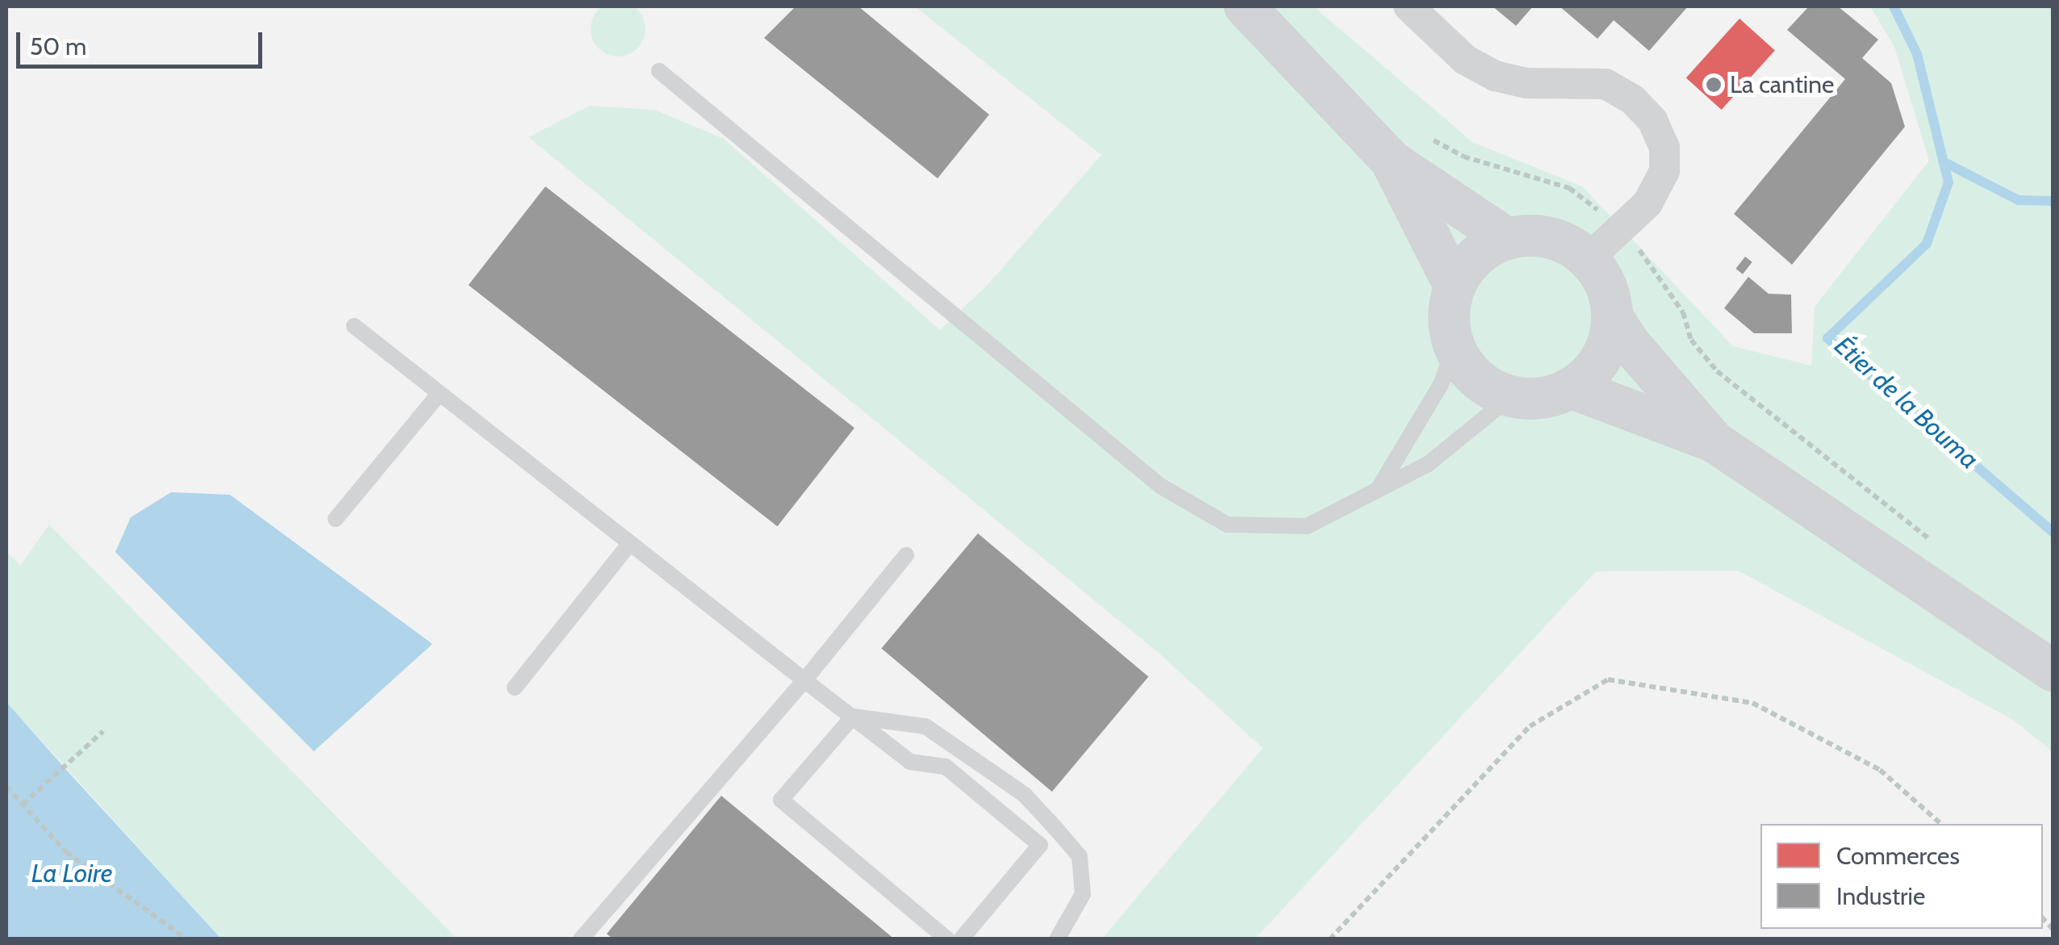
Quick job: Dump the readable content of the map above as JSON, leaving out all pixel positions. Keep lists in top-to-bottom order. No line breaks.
{"water":["Étier de la Bouma","La Loire"],"places":["La cantine"],"legend":["Commerces","Industrie"],"scale_bar":"50 m"}
